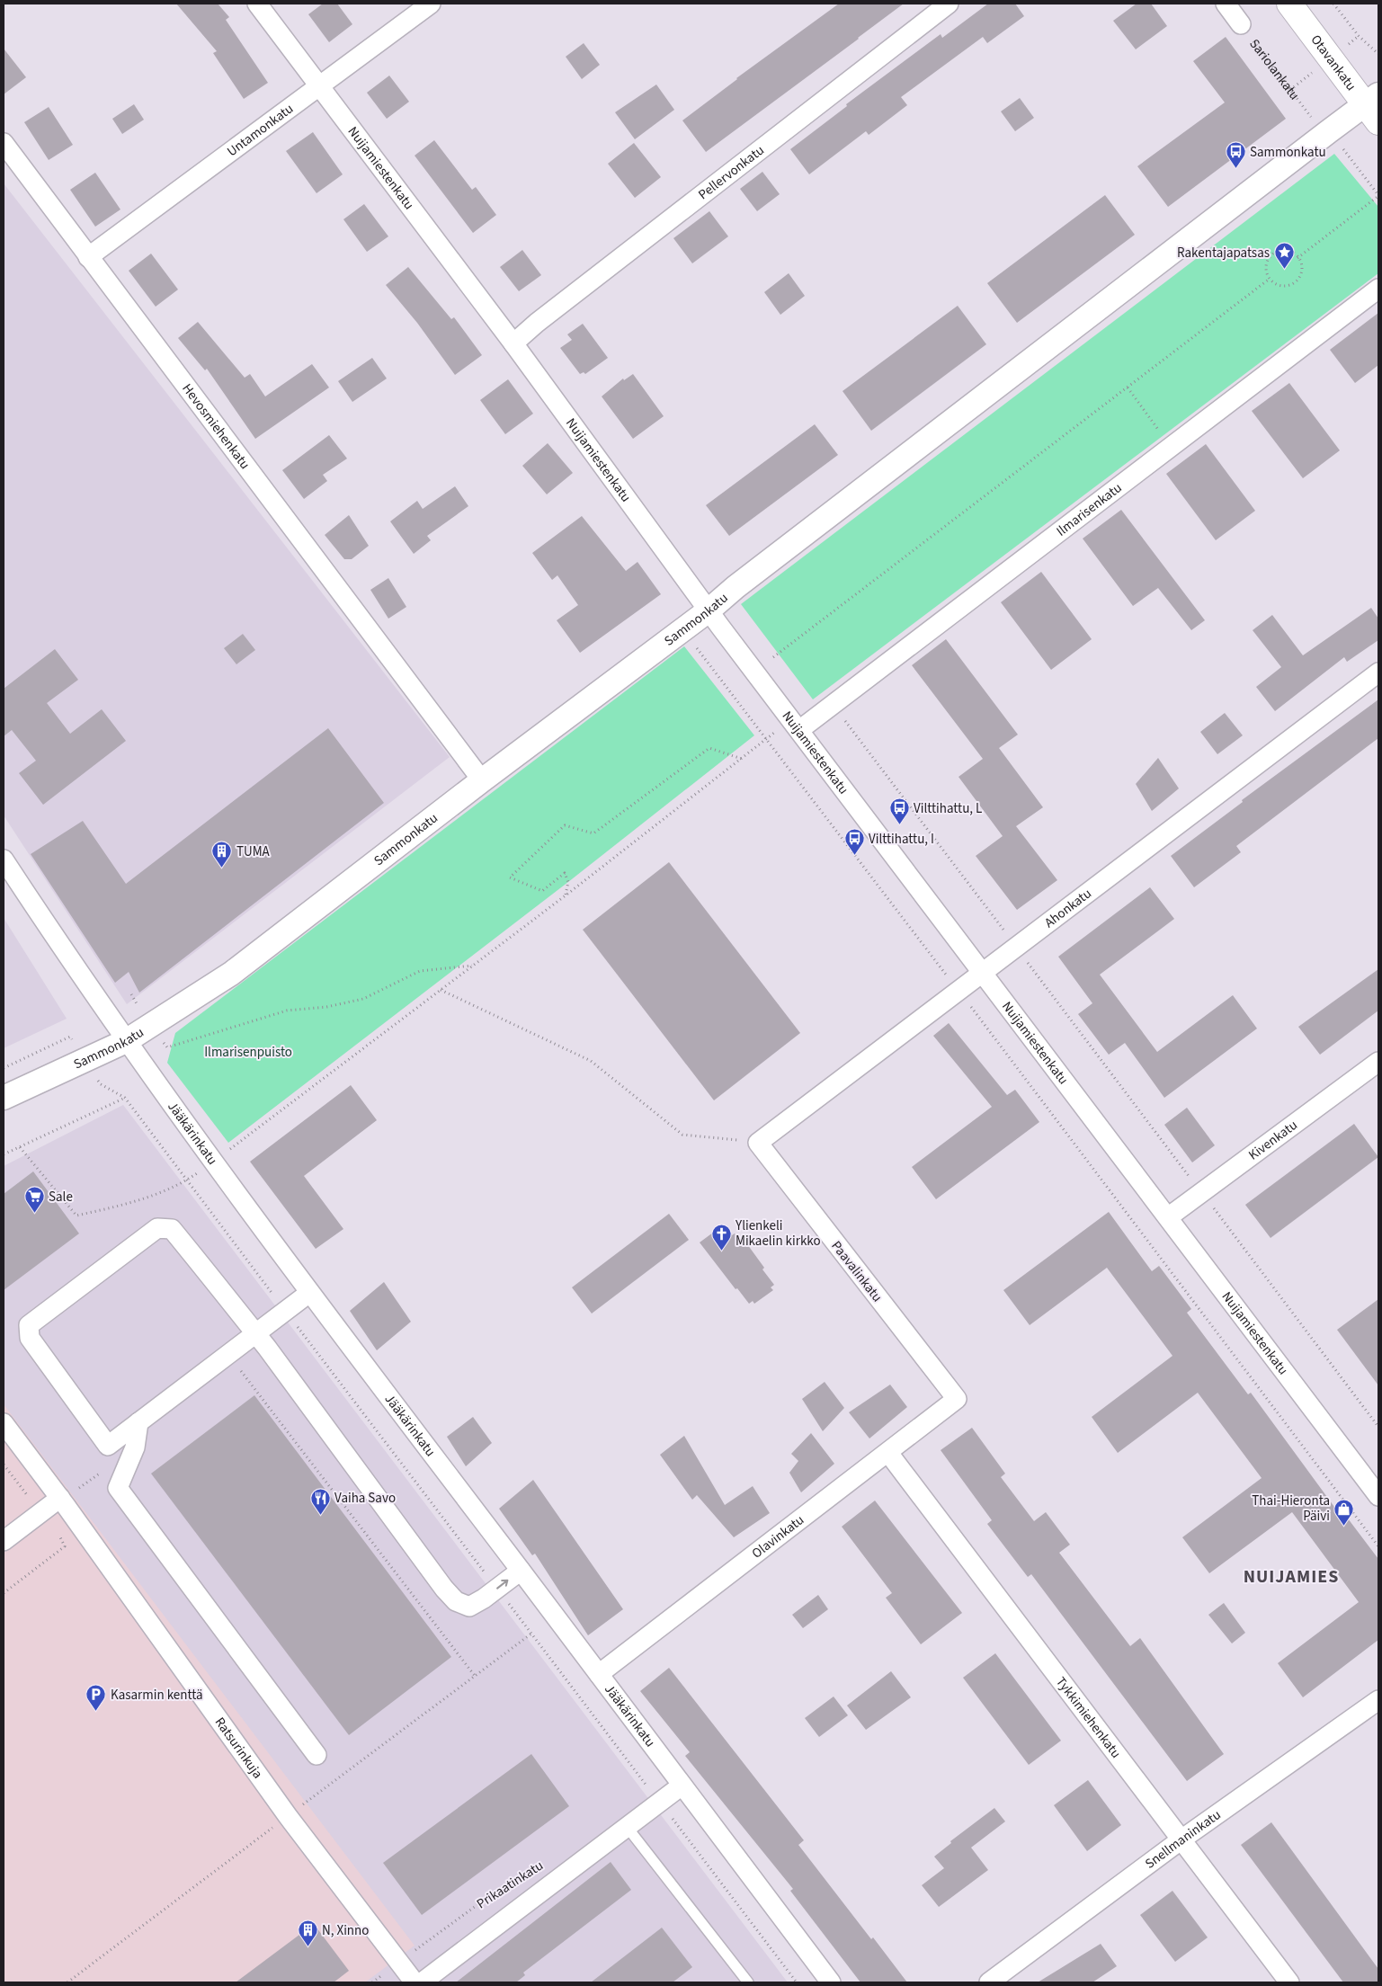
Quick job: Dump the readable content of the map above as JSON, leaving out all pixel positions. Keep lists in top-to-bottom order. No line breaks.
{"streets":{"main road":["Otavankatu"],"street":["Untamonkatu","Nuijamiestenkatu","Pellervonkatu","Hevosmiehenkatu","Ilmarisenkatu","Sammonkatu","Ahonkatu","Jääkärinkatu","Kivenkatu","Paavalinkatu","Olavinkatu","Tykkimiehenkatu","Ratsurinkuja","Snellmaninkatu","Prikaatinkatu"],"path":["Sariolankatu"]},"crossings":[["Otavankatu","Sammonkatu"],["Sariolankatu","Sammonkatu"],["Untamonkatu","Nuijamiestenkatu"],["Untamonkatu","Hevosmiehenkatu"],["Nuijamiestenkatu","Pellervonkatu"],["Nuijamiestenkatu","Ilmarisenkatu"],["Nuijamiestenkatu","Sammonkatu"],["Nuijamiestenkatu","Ahonkatu"],["Nuijamiestenkatu","Kivenkatu"],["Hevosmiehenkatu","Sammonkatu"],["Sammonkatu","Jääkärinkatu"],["Ahonkatu","Paavalinkatu"],["Jääkärinkatu","Olavinkatu"],["Jääkärinkatu","Prikaatinkatu"],["Paavalinkatu","Olavinkatu"],["Olavinkatu","Tykkimiehenkatu"],["Tykkimiehenkatu","Snellmaninkatu"],["Ratsurinkuja","Prikaatinkatu"]],"districts":["NUIJAMIES"],"parks":["Ilmarisenpuisto"],"places":{"bus stop":["Sammonkatu","Vilttihattu, L","Vilttihattu, I"],"place":["Rakentajapatsas"],"building":["TUMA","N, Xinno"],"supermarket":["Sale"],"church":["Ylienkeli Mikaelin kirkko"],"restaurant":["Vaiha Savo"],"shop":["Thai-Hieronta Päivi"],"parking":["Kasarmin kenttä"]}}
